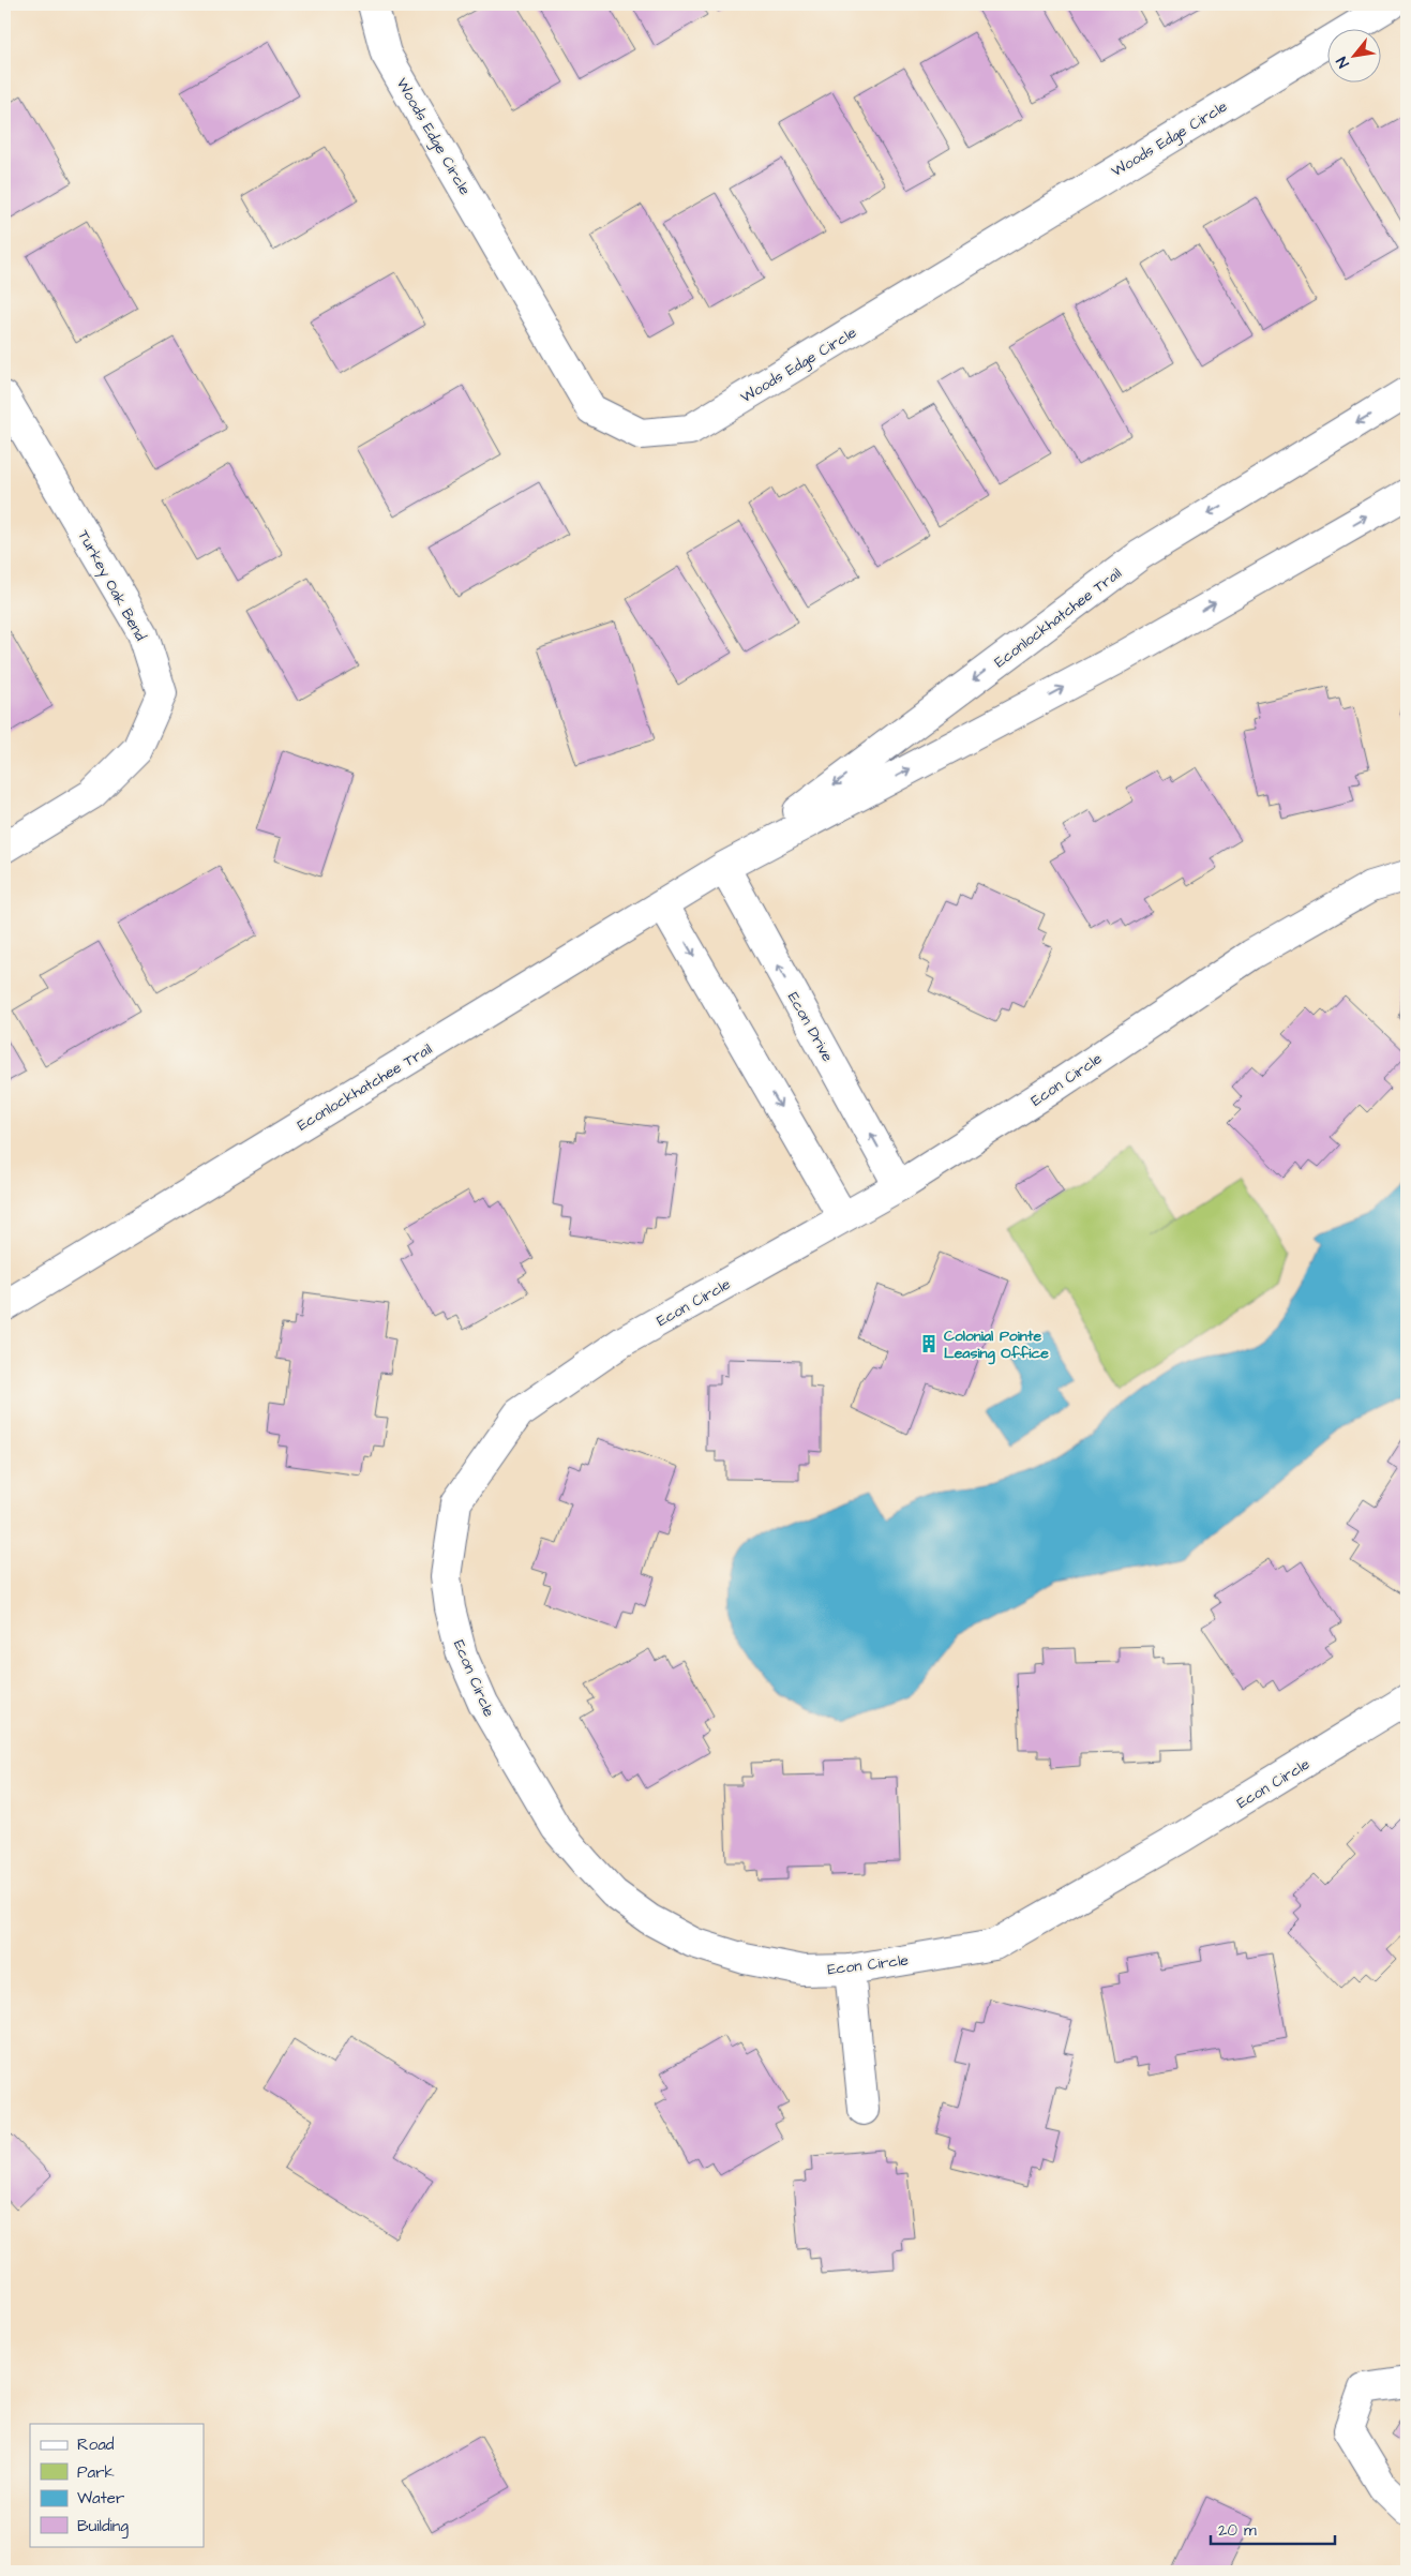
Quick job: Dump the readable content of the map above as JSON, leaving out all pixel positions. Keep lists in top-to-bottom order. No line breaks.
{"streets":{"street":["Woods Edge Circle","Turkey Oak Bend","Econlockhatchee Trail","Econ Drive","Econ Circle"]},"crossings":[["Econlockhatchee Trail","Econ Drive"],["Econ Drive","Econ Circle"]],"places":{"building":["Colonial Pointe Leasing Office"]},"legend":["Road","Park","Water","Building"],"scale_bar":"20 m","north":"bottom left"}
